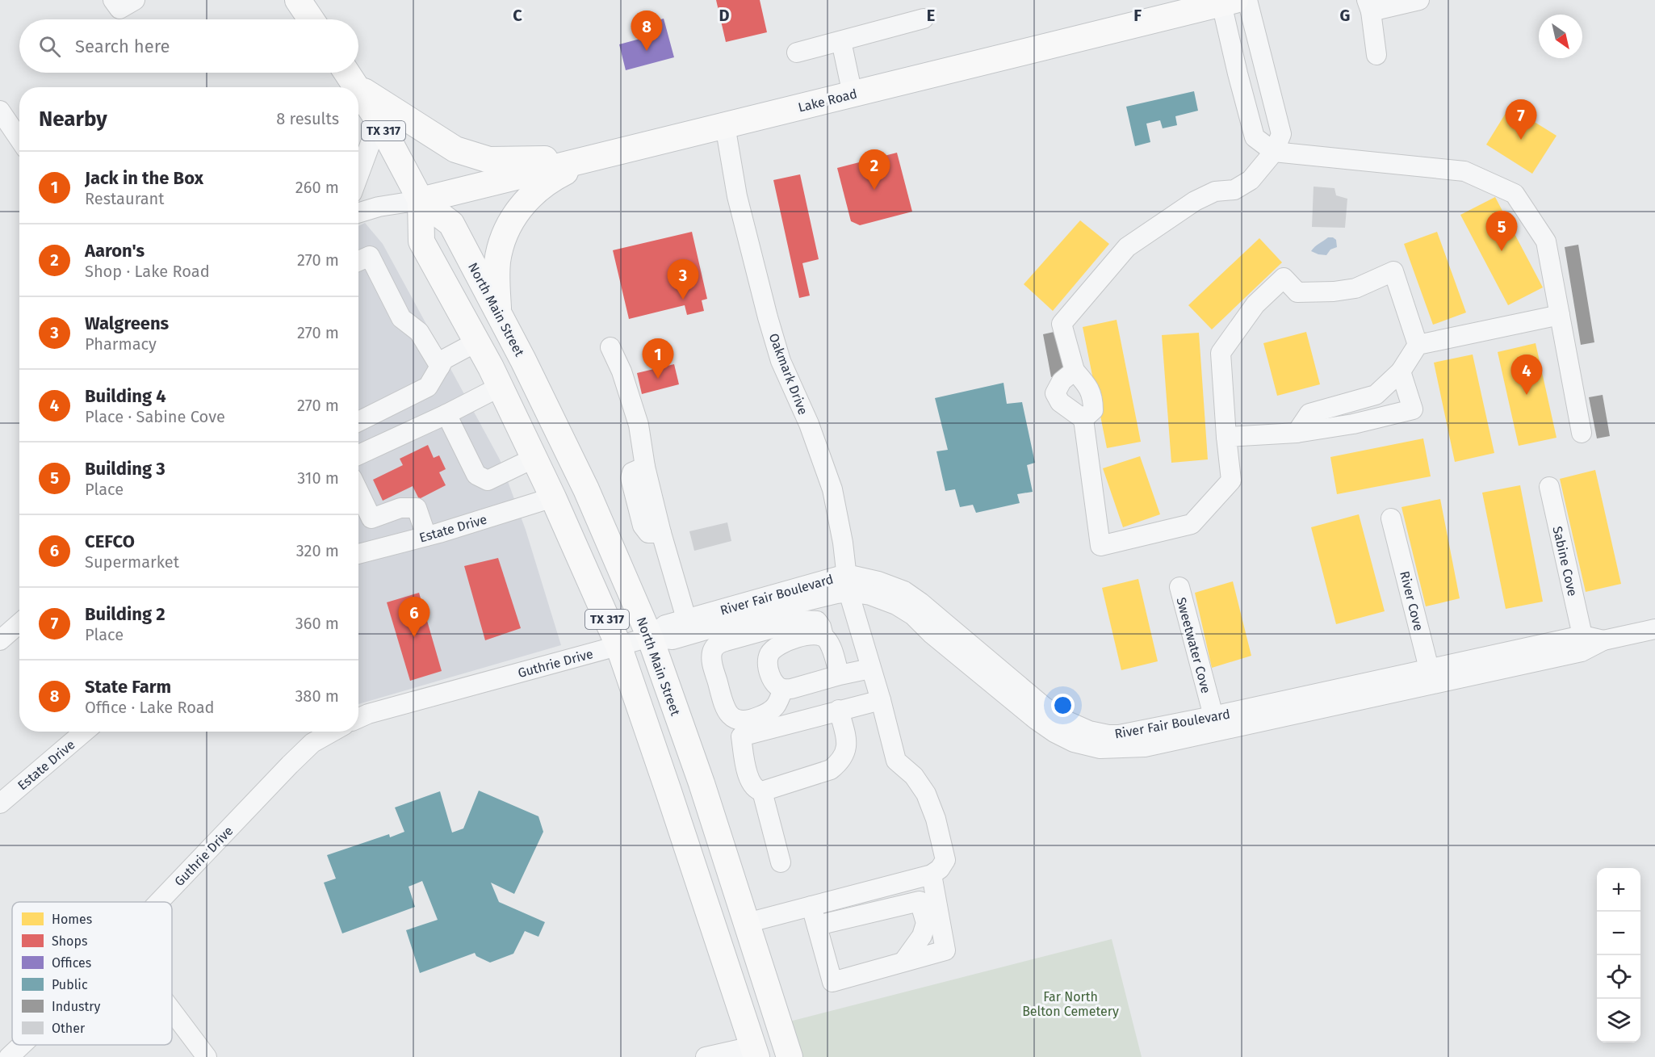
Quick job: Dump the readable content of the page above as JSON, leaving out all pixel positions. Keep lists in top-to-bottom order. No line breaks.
{"streets":{"main road":["Lake Road","TX 317","North Main Street"],"street":["Oakmark Drive","Estate Drive","Sabine Cove","River Fair Boulevard","River Cove","Sweetwater Cove","Guthrie Drive"]},"crossings":[["Lake Road","North Main Street"],["Lake Road","Oakmark Drive"],["North Main Street","Estate Drive"],["North Main Street","River Fair Boulevard"],["North Main Street","Guthrie Drive"],["Oakmark Drive","River Fair Boulevard"],["Sabine Cove","River Fair Boulevard"],["River Fair Boulevard","River Cove"],["River Fair Boulevard","Sweetwater Cove"],["River Fair Boulevard","Guthrie Drive"]],"parks":["Far North Belton Cemetery"],"legend":["Homes","Shops","Offices","Public","Industry","Other"],"north":"bottom right","page":{"pins":["8","7","2","5","3","1","4","6"],"search":"Search here","heading":["Nearby","8 results"],"list":[{"mark":"1","name":"Jack in the Box","note":"Restaurant","value":"260 m"},{"mark":"2","name":"Aaron's","note":"Shop · Lake Road","value":"270 m"},{"mark":"3","name":"Walgreens","note":"Pharmacy","value":"270 m"},{"mark":"4","name":"Building 4","note":"Place · Sabine Cove","value":"270 m"},{"mark":"5","name":"Building 3","note":"Place","value":"310 m"},{"mark":"6","name":"CEFCO","note":"Supermarket","value":"320 m"},{"mark":"7","name":"Building 2","note":"Place","value":"360 m"},{"mark":"8","name":"State Farm","note":"Office · Lake Road","value":"380 m"}],"map_buttons":["+","−"]},"grid":{"columns":["C","D","E","F","G"]}}
